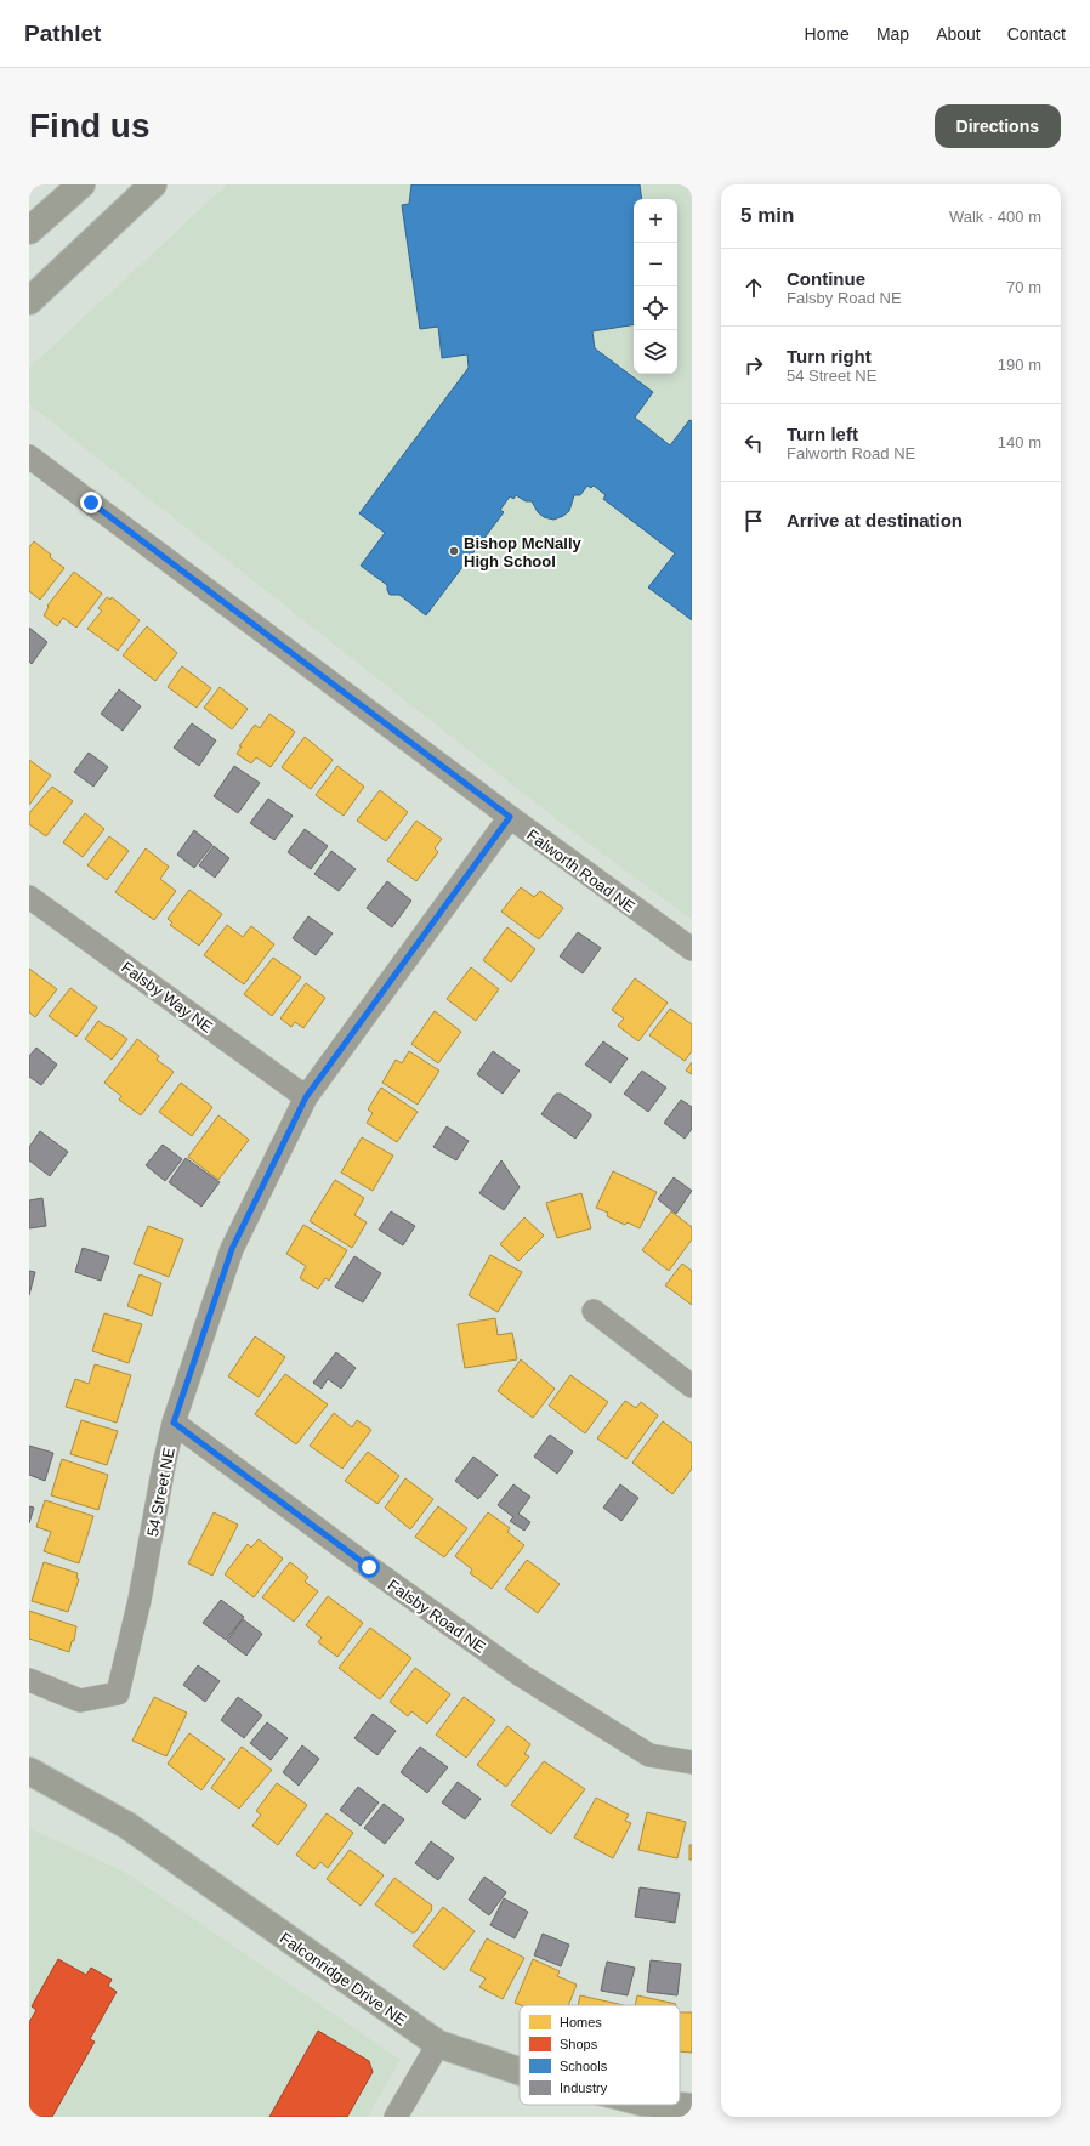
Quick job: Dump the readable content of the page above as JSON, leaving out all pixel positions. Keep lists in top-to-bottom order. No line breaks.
{"streets":{"street":["Falworth Road NE","Falsby Way NE","54 Street NE","Falsby Road NE","Falconridge Drive NE"]},"crossings":[["Falworth Road NE","54 Street NE"],["Falsby Way NE","54 Street NE"],["54 Street NE","Falsby Road NE"]],"places":["Bishop McNally High School"],"legend":["Homes","Shops","Schools","Industry"],"page":{"header":"Pathlet","nav":["Home","Map","About","Contact"],"buttons":"Directions","title":"Find us","heading":["5 min","Walk · 400 m"],"map_buttons":["+","−"],"list":[["Continue","Falsby Road NE","70 m"],["Turn right","54 Street NE","190 m"],["Turn left","Falworth Road NE","140 m"],"Arrive at destination"]}}
